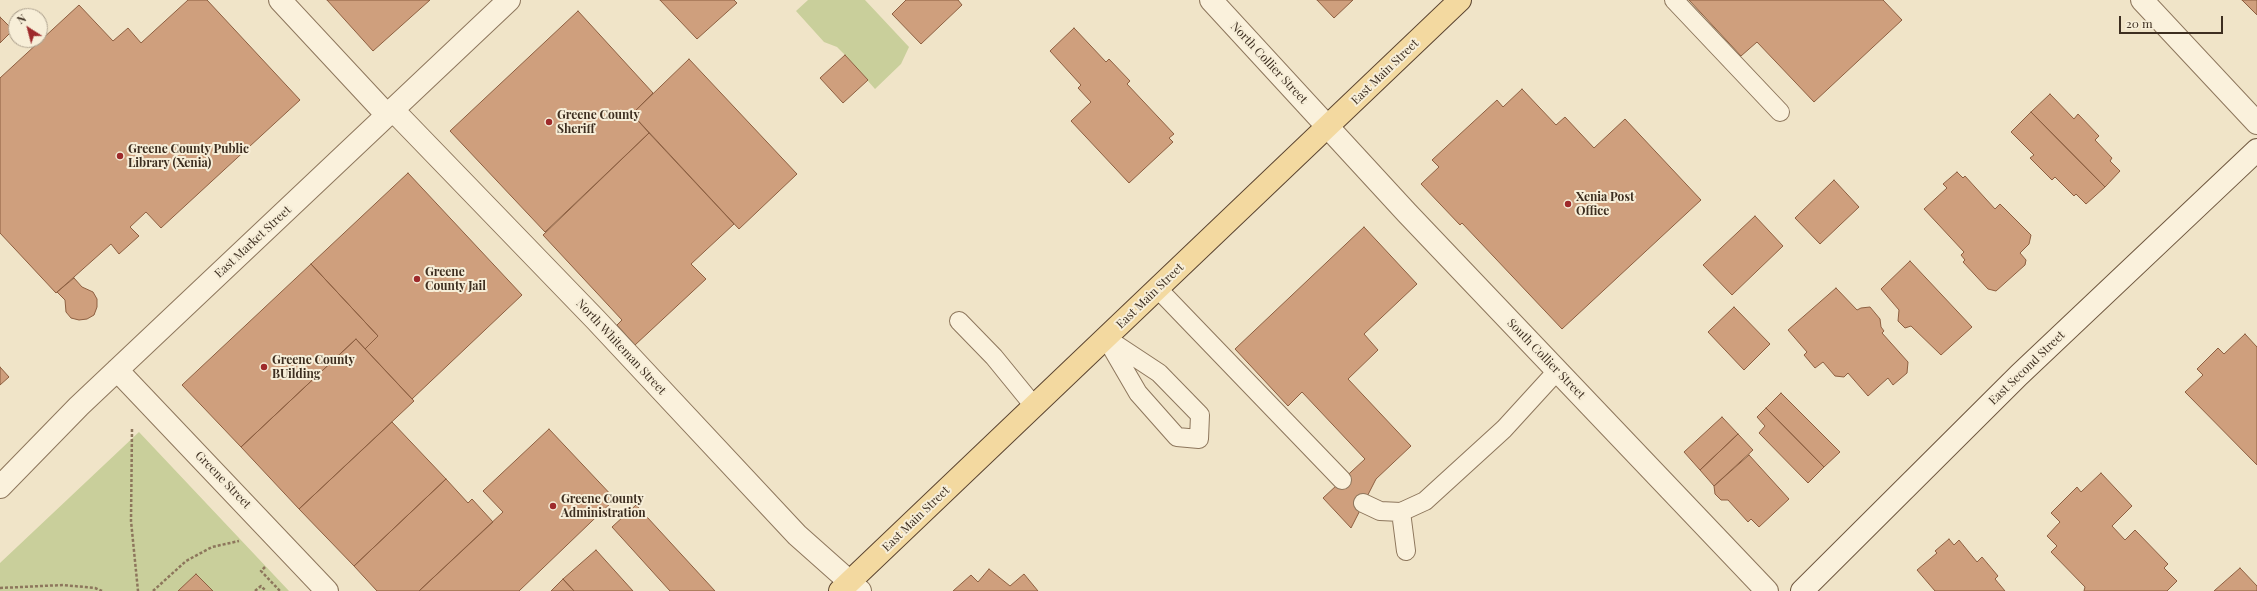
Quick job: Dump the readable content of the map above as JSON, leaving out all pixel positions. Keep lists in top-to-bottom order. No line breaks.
{"streets":{"main road":["East Main Street"],"street":["North Collier Street","East Market Street","North Whiteman Street","South Collier Street","East Second Street","Greene Street"]},"crossings":[["North Collier Street","East Main Street"],["North Collier Street","South Collier Street"],["East Main Street","North Whiteman Street"],["East Main Street","South Collier Street"],["East Market Street","North Whiteman Street"],["East Market Street","Greene Street"]],"places":["Greene County Sheriff","Greene County Public Library (Xenia)","Xenia Post Office","Greene County Jail","Greene County BUilding","Greene County Administration"],"scale_bar":"20 m","north":"top left"}
